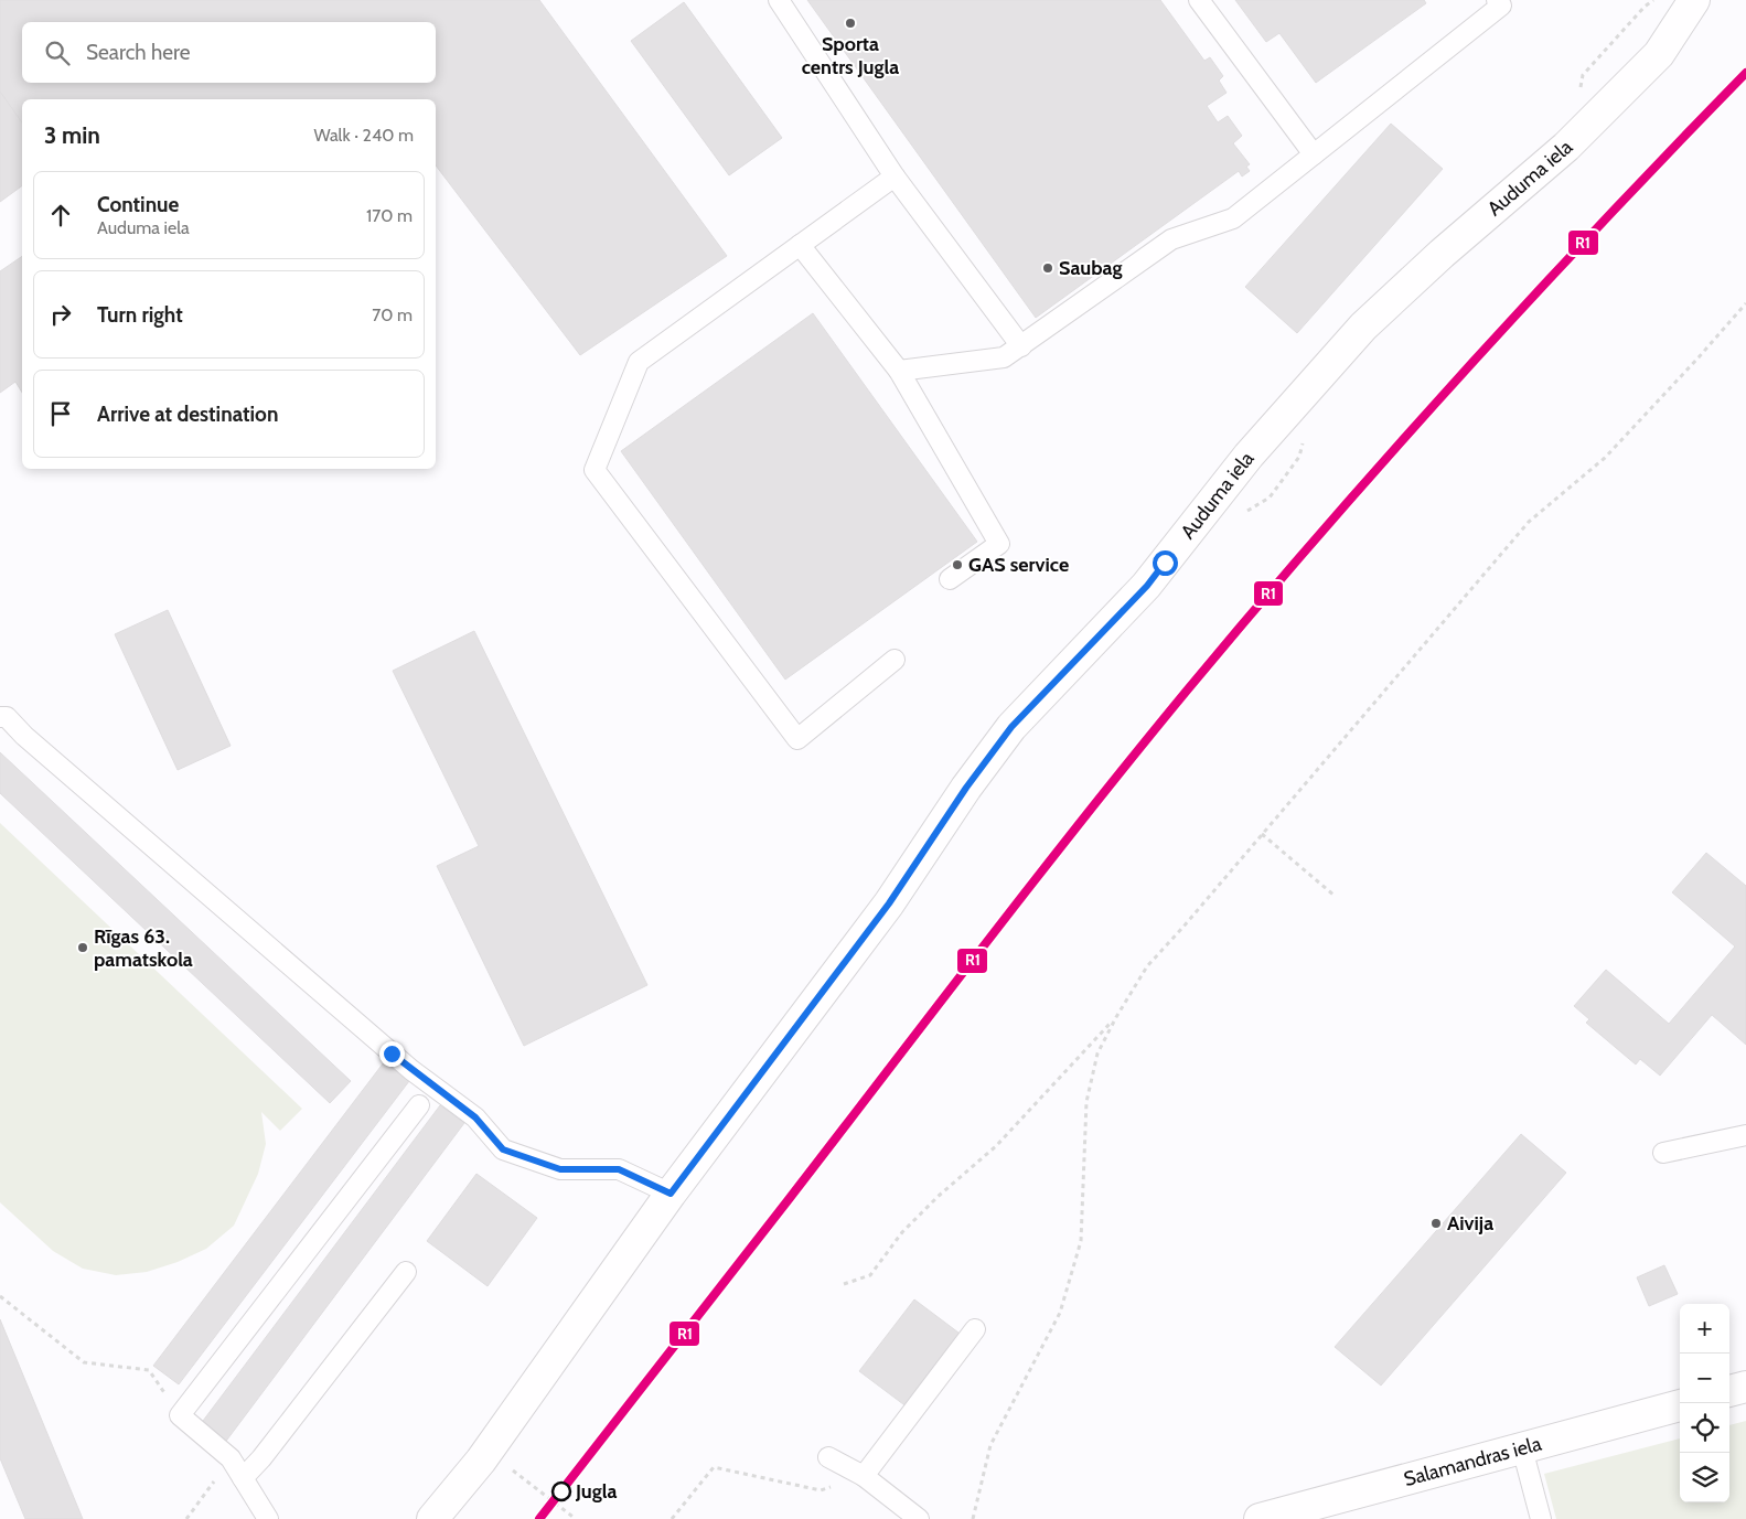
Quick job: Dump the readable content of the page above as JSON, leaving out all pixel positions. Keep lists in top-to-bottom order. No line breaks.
{"streets":{"street":["Auduma iela","Salamandras iela"]},"places":["Sporta centrs Jugla","Saubag","GAS service","Rīgas 63. pamatskola","Aivija","Jugla"],"lines":["transit line R1"],"page":{"search":"Search here","heading":["3 min","Walk · 240 m"],"list":[["Continue","Auduma iela","170 m"],["Turn right","70 m"],"Arrive at destination"],"map_buttons":["+","−"]}}
